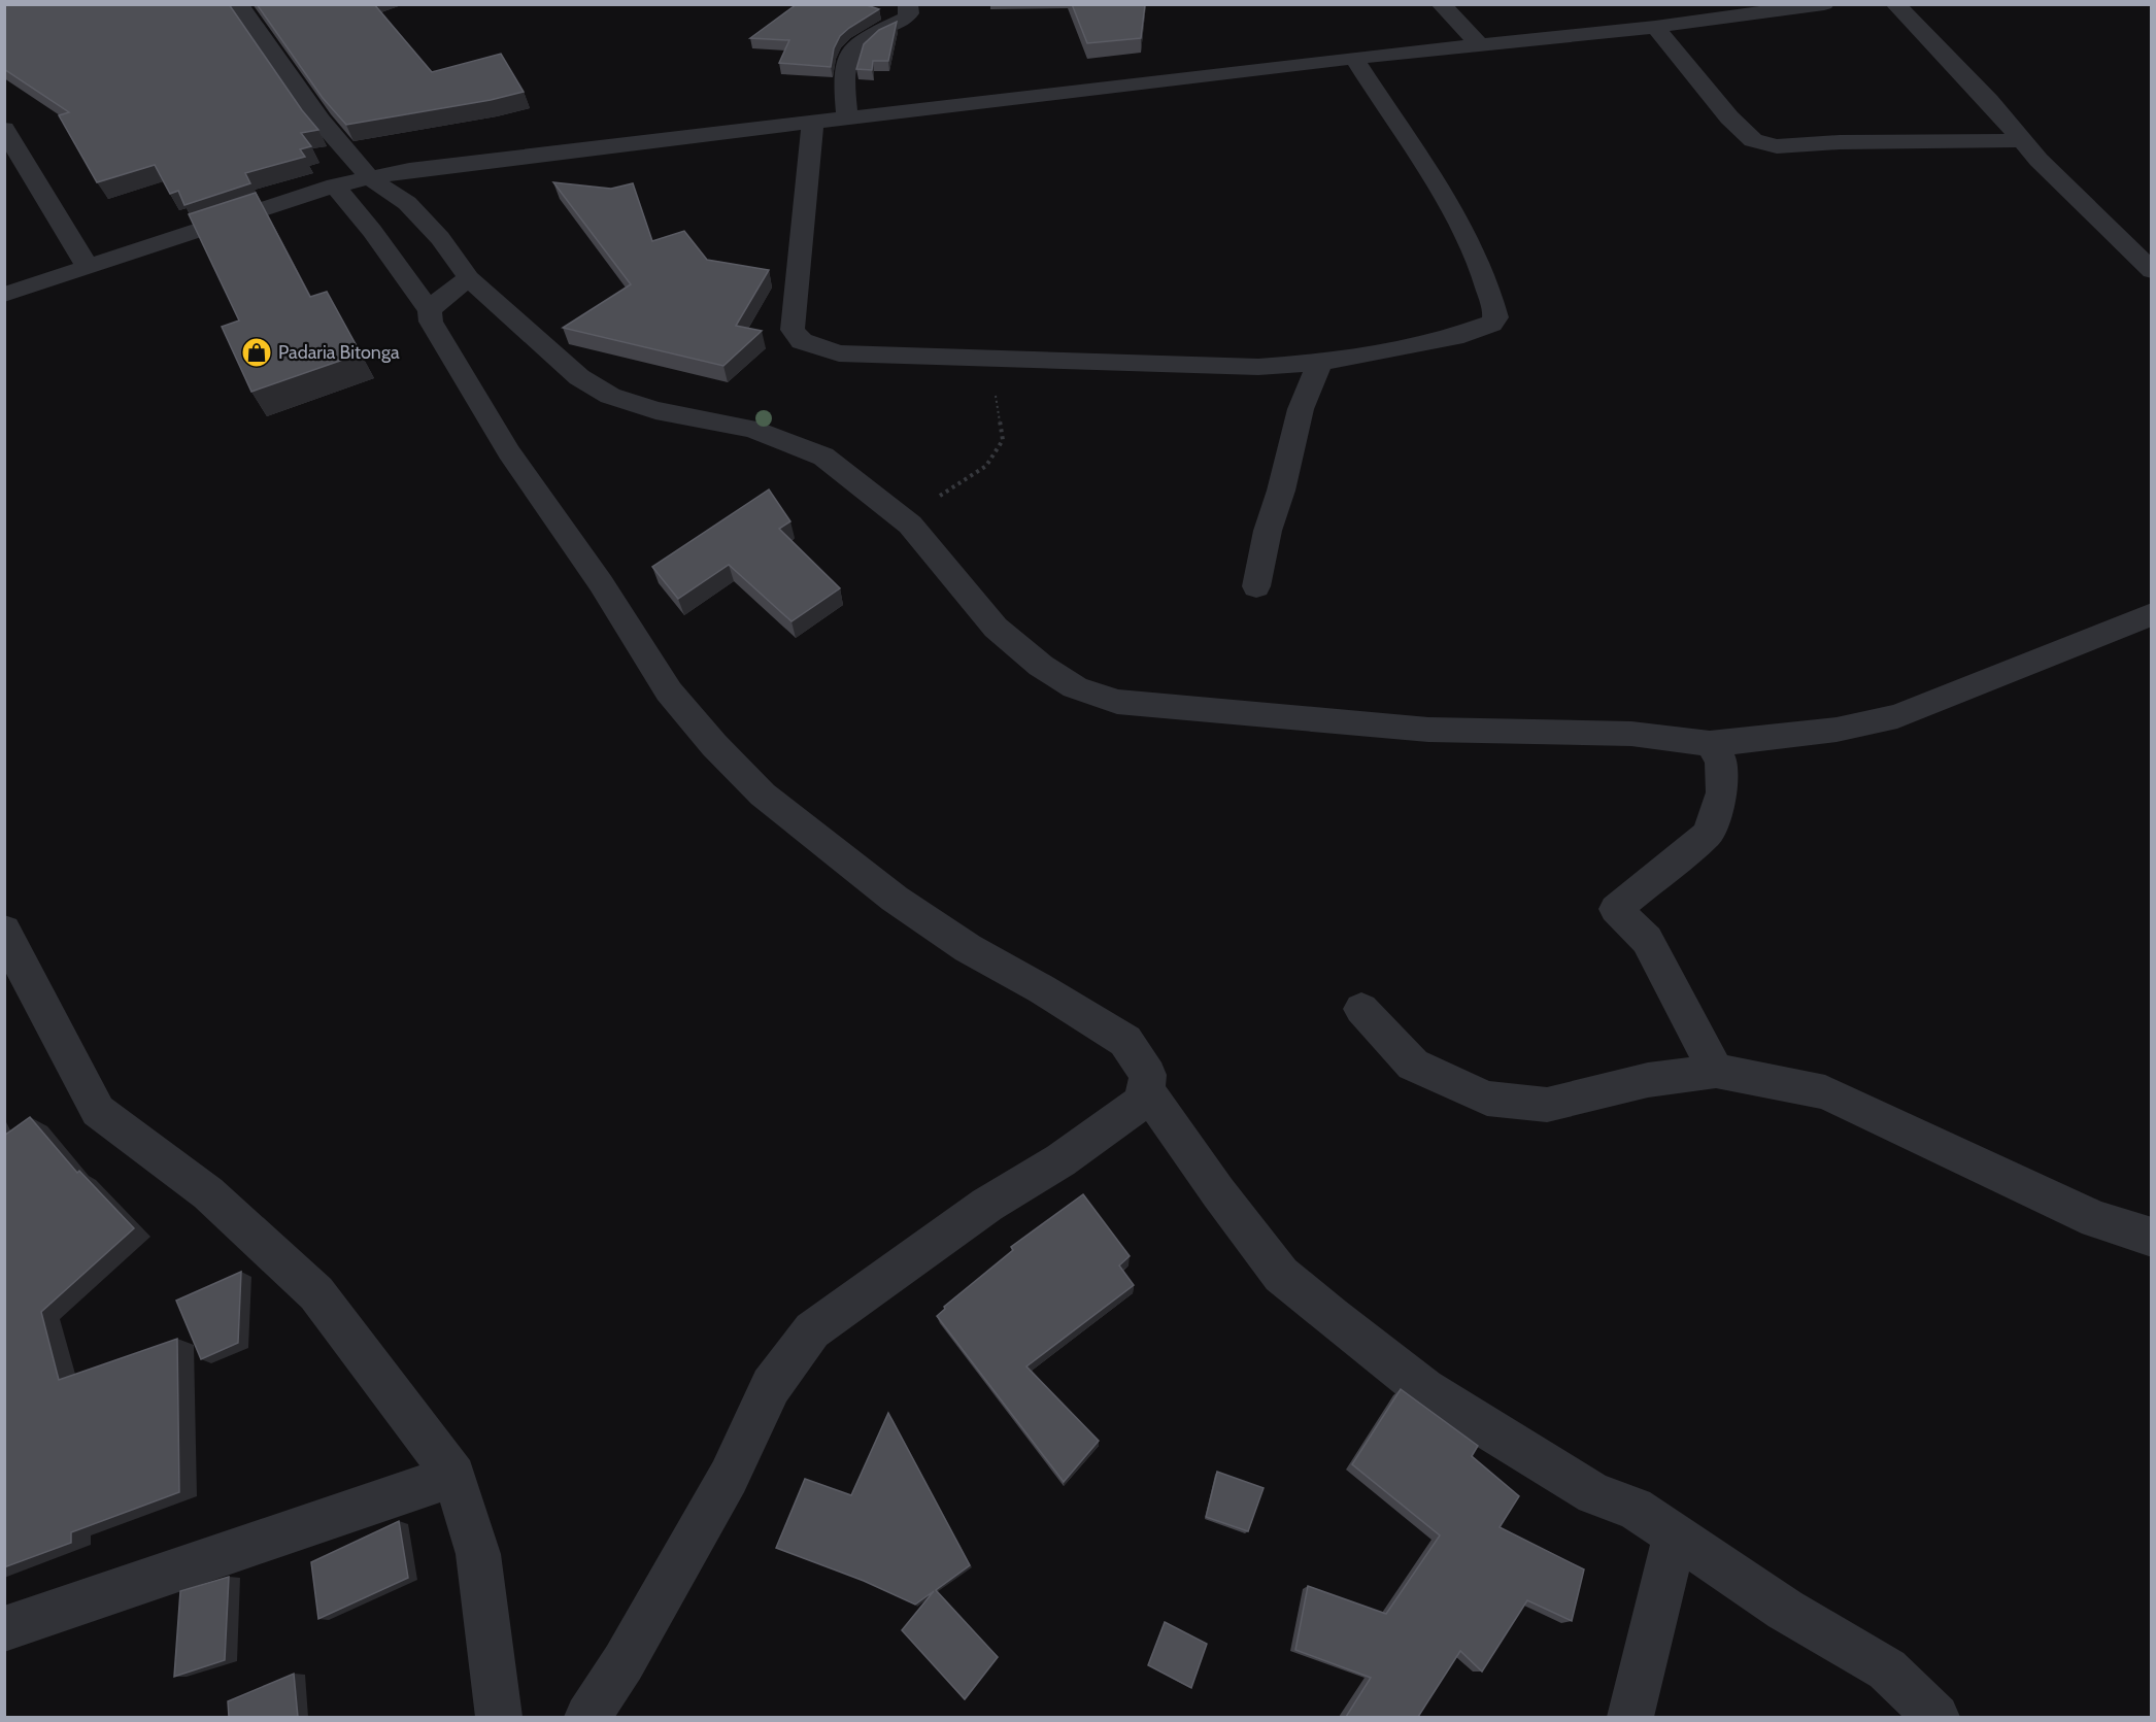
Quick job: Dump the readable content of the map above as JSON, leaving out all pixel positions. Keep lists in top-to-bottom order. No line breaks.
{"places":{"shop":["Padaria Bitonga"]}}
